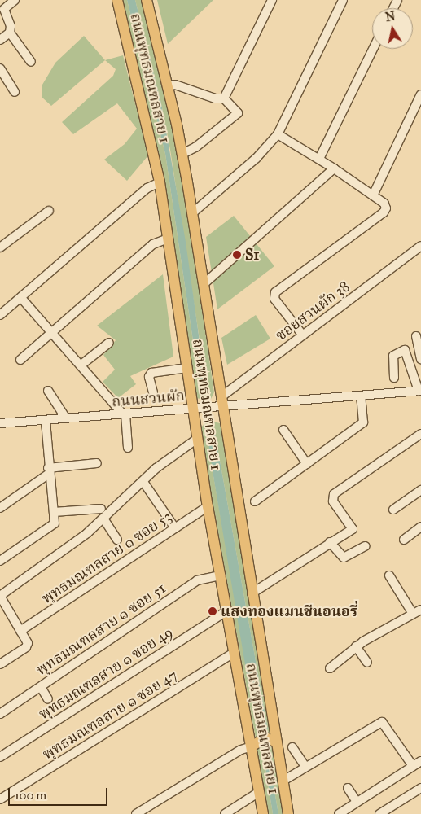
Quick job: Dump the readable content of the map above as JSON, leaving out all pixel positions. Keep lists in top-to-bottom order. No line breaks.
{"streets":{"main road":["ถนนพุทธมณฑลสาย 1"],"street":["ซอยสวนผัก 38","ถนนสวนผัก","พุทธมณฑลสาย ๑ ซอย 53","พุทธมณฑลสาย ๑ ซอย 51","พุทธมณฑลสาย ๑ ซอย 49","พุทธมณฑลสาย ๑ ซอย 47"]},"crossings":[["ถนนพุทธมณฑลสาย 1","ซอยสวนผัก 38"],["ถนนพุทธมณฑลสาย 1","ถนนสวนผัก"],["ถนนพุทธมณฑลสาย 1","พุทธมณฑลสาย ๑ ซอย 53"],["ถนนพุทธมณฑลสาย 1","พุทธมณฑลสาย ๑ ซอย 51"],["ถนนพุทธมณฑลสาย 1","พุทธมณฑลสาย ๑ ซอย 49"],["ถนนพุทธมณฑลสาย 1","พุทธมณฑลสาย ๑ ซอย 47"],["ซอยสวนผัก 38","ถนนสวนผัก"]],"places":["S1","แสงทองแมนชีนอนอรี่"],"scale_bar":"100 m","north":"top"}
